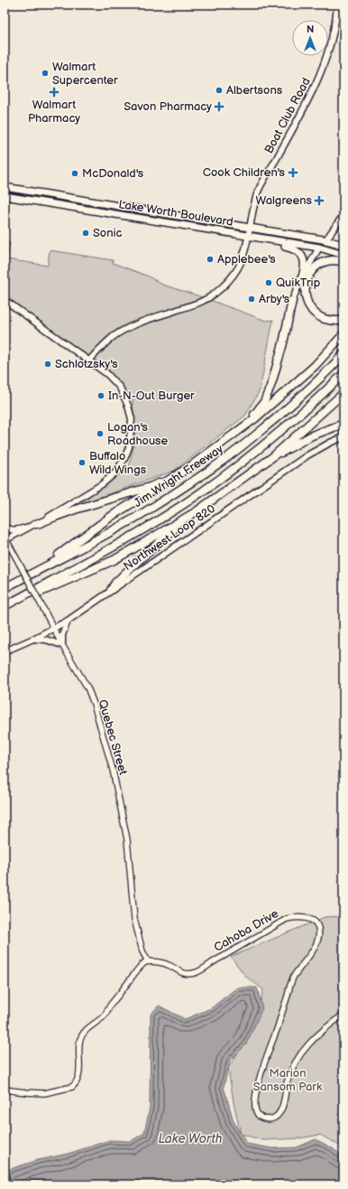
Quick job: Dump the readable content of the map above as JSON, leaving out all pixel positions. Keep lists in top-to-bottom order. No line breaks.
{"streets":{"highway":["Lake Worth Boulevard","Jim Wright Freeway"],"main road":["Boat Club Road","Northwest Loop 820"],"street":["Quebec Street","Cahoba Drive"]},"crossings":[["Boat Club Road","Lake Worth Boulevard"],["Northwest Loop 820","Quebec Street"],["Quebec Street","Cahoba Drive"]],"water":["Lake Worth"],"parks":["Marion Sansom Park"],"places":{"other":["Walmart Supercenter","Albertsons","McDonald's","Sonic","Applebee's","QuikTrip","Arby's","Schlotzsky's","In-N-Out Burger","Logan's Roadhouse","Buffalo Wild Wings"],"health":["Walmart Pharmacy","Savon Pharmacy","Cook Children's","Walgreens"]},"north":"top"}
